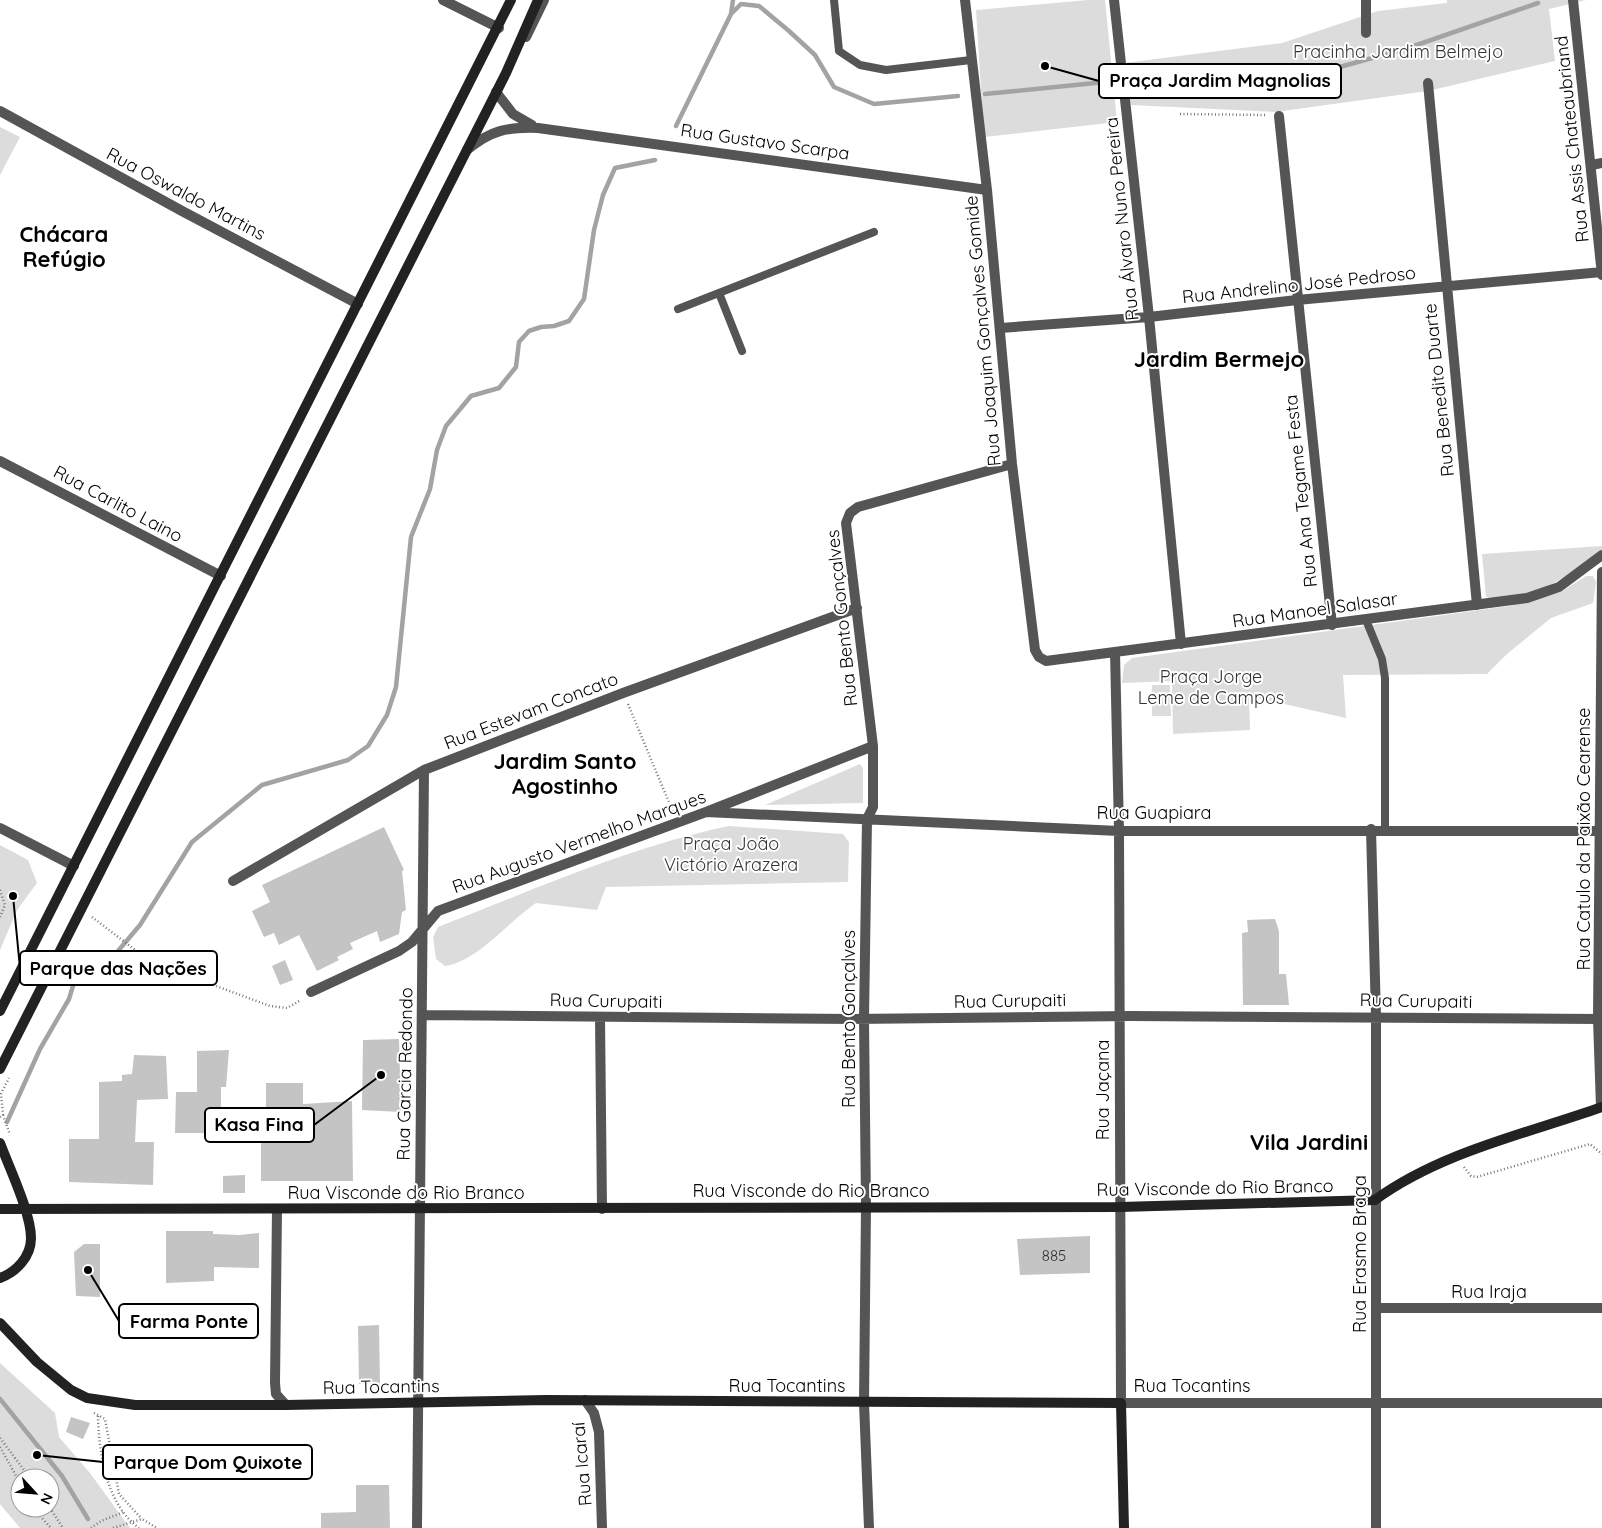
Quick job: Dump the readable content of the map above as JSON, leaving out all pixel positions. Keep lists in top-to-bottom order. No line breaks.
{"streets":{"main road":["Rua Jaçana","Rua Visconde do Rio Branco","Rua Tocantins"],"street":["Rua Assis Chateaubriand","Rua Gustavo Scarpa","Rua Oswaldo Martins","Rua Álvaro Nuno Pereira","Rua Andrelino José Pedroso","Rua Joaquim Gonçalves Gomide","Rua Benedito Duarte","Rua Ana Tegame Festa","Rua Carlito Laino","Rua Manoel Salasar","Rua Bento Gonçalves","Rua Estevam Concato","Rua Guapiara","Rua Catulo da Paixão Cearense","Rua Augusto Vermelho Marques","Rua Curupaiti","Rua Garcia Redondo","Rua Erasmo Braga","Rua Iraja","Rua Icaraí"]},"crossings":[["Rua Assis Chateaubriand","Rua Andrelino José Pedroso"],["Rua Gustavo Scarpa","Rua Joaquim Gonçalves Gomide"],["Rua Álvaro Nuno Pereira","Rua Andrelino José Pedroso"],["Rua Álvaro Nuno Pereira","Rua Manoel Salasar"],["Rua Andrelino José Pedroso","Rua Joaquim Gonçalves Gomide"],["Rua Andrelino José Pedroso","Rua Benedito Duarte"],["Rua Andrelino José Pedroso","Rua Ana Tegame Festa"],["Rua Joaquim Gonçalves Gomide","Rua Manoel Salasar"],["Rua Joaquim Gonçalves Gomide","Rua Bento Gonçalves"],["Rua Benedito Duarte","Rua Manoel Salasar"],["Rua Ana Tegame Festa","Rua Manoel Salasar"],["Rua Manoel Salasar","Rua Jaçana"],["Rua Bento Gonçalves","Rua Estevam Concato"],["Rua Bento Gonçalves","Rua Guapiara"],["Rua Bento Gonçalves","Rua Augusto Vermelho Marques"],["Rua Bento Gonçalves","Rua Curupaiti"],["Rua Bento Gonçalves","Rua Visconde do Rio Branco"],["Rua Bento Gonçalves","Rua Tocantins"],["Rua Estevam Concato","Rua Garcia Redondo"],["Rua Guapiara","Rua Catulo da Paixão Cearense"],["Rua Guapiara","Rua Augusto Vermelho Marques"],["Rua Guapiara","Rua Jaçana"],["Rua Guapiara","Rua Erasmo Braga"],["Rua Catulo da Paixão Cearense","Rua Curupaiti"],["Rua Augusto Vermelho Marques","Rua Garcia Redondo"],["Rua Curupaiti","Rua Garcia Redondo"],["Rua Curupaiti","Rua Jaçana"],["Rua Curupaiti","Rua Erasmo Braga"],["Rua Garcia Redondo","Rua Visconde do Rio Branco"],["Rua Garcia Redondo","Rua Tocantins"],["Rua Jaçana","Rua Visconde do Rio Branco"],["Rua Jaçana","Rua Tocantins"],["Rua Visconde do Rio Branco","Rua Erasmo Braga"],["Rua Erasmo Braga","Rua Iraja"],["Rua Erasmo Braga","Rua Tocantins"],["Rua Tocantins","Rua Icaraí"]],"districts":["Chácara Refúgio","Jardim Bermejo","Jardim Santo Agostinho","Vila Jardini"],"parks":["Pracinha Jardim Belmejo","Praça Jorge Leme de Campos","Praça João Victório Arazera"],"places":["Praça Jardim Magnolias","Parque das Nações","Kasa Fina","Farma Ponte","Parque Dom Quixote"],"house_numbers":["885"],"north":"bottom right"}
